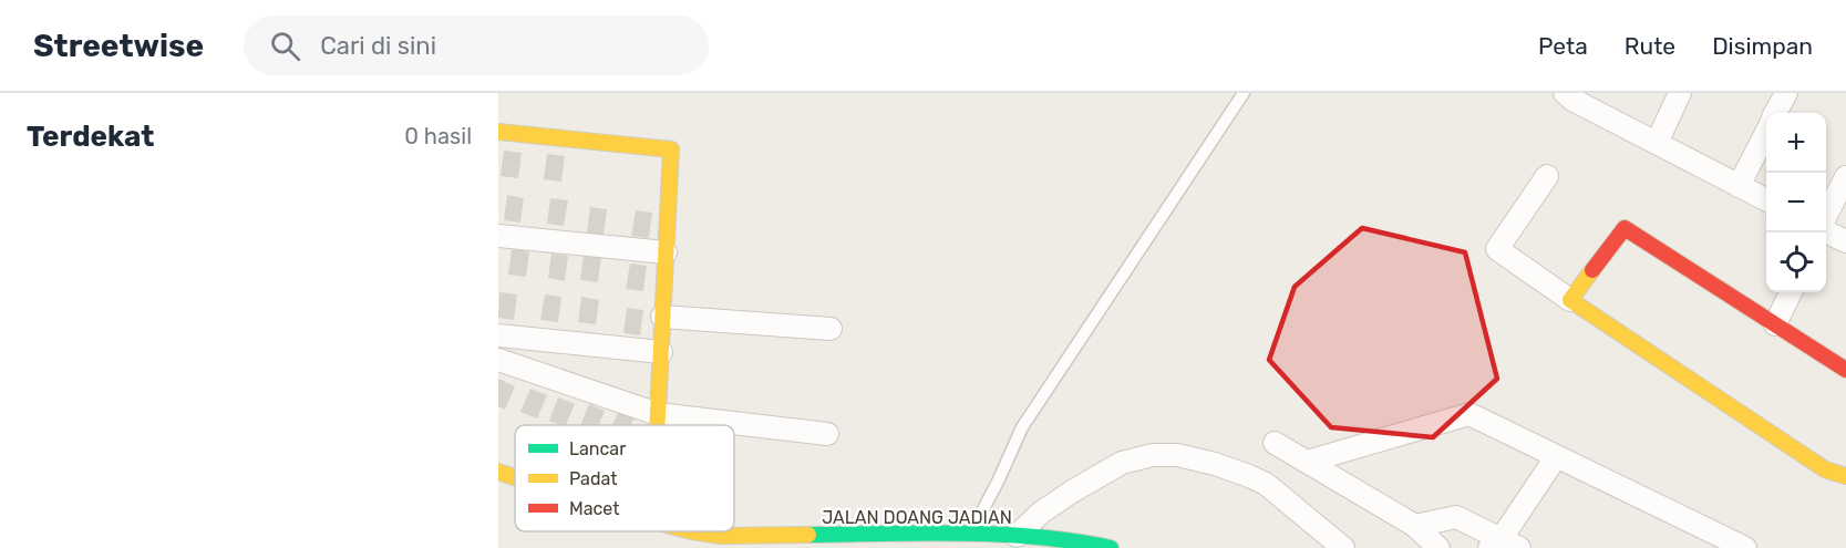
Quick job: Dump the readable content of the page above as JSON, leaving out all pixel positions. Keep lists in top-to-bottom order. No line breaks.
{"streets":{"street":["JALAN DOANG JADIAN"]},"legend":["Lancar","Padat","Macet"],"page":{"header":"Streetwise","search":"Cari di sini","nav":["Peta","Rute","Disimpan"],"heading":["Terdekat","0 hasil"],"map_buttons":["+","−"]}}
